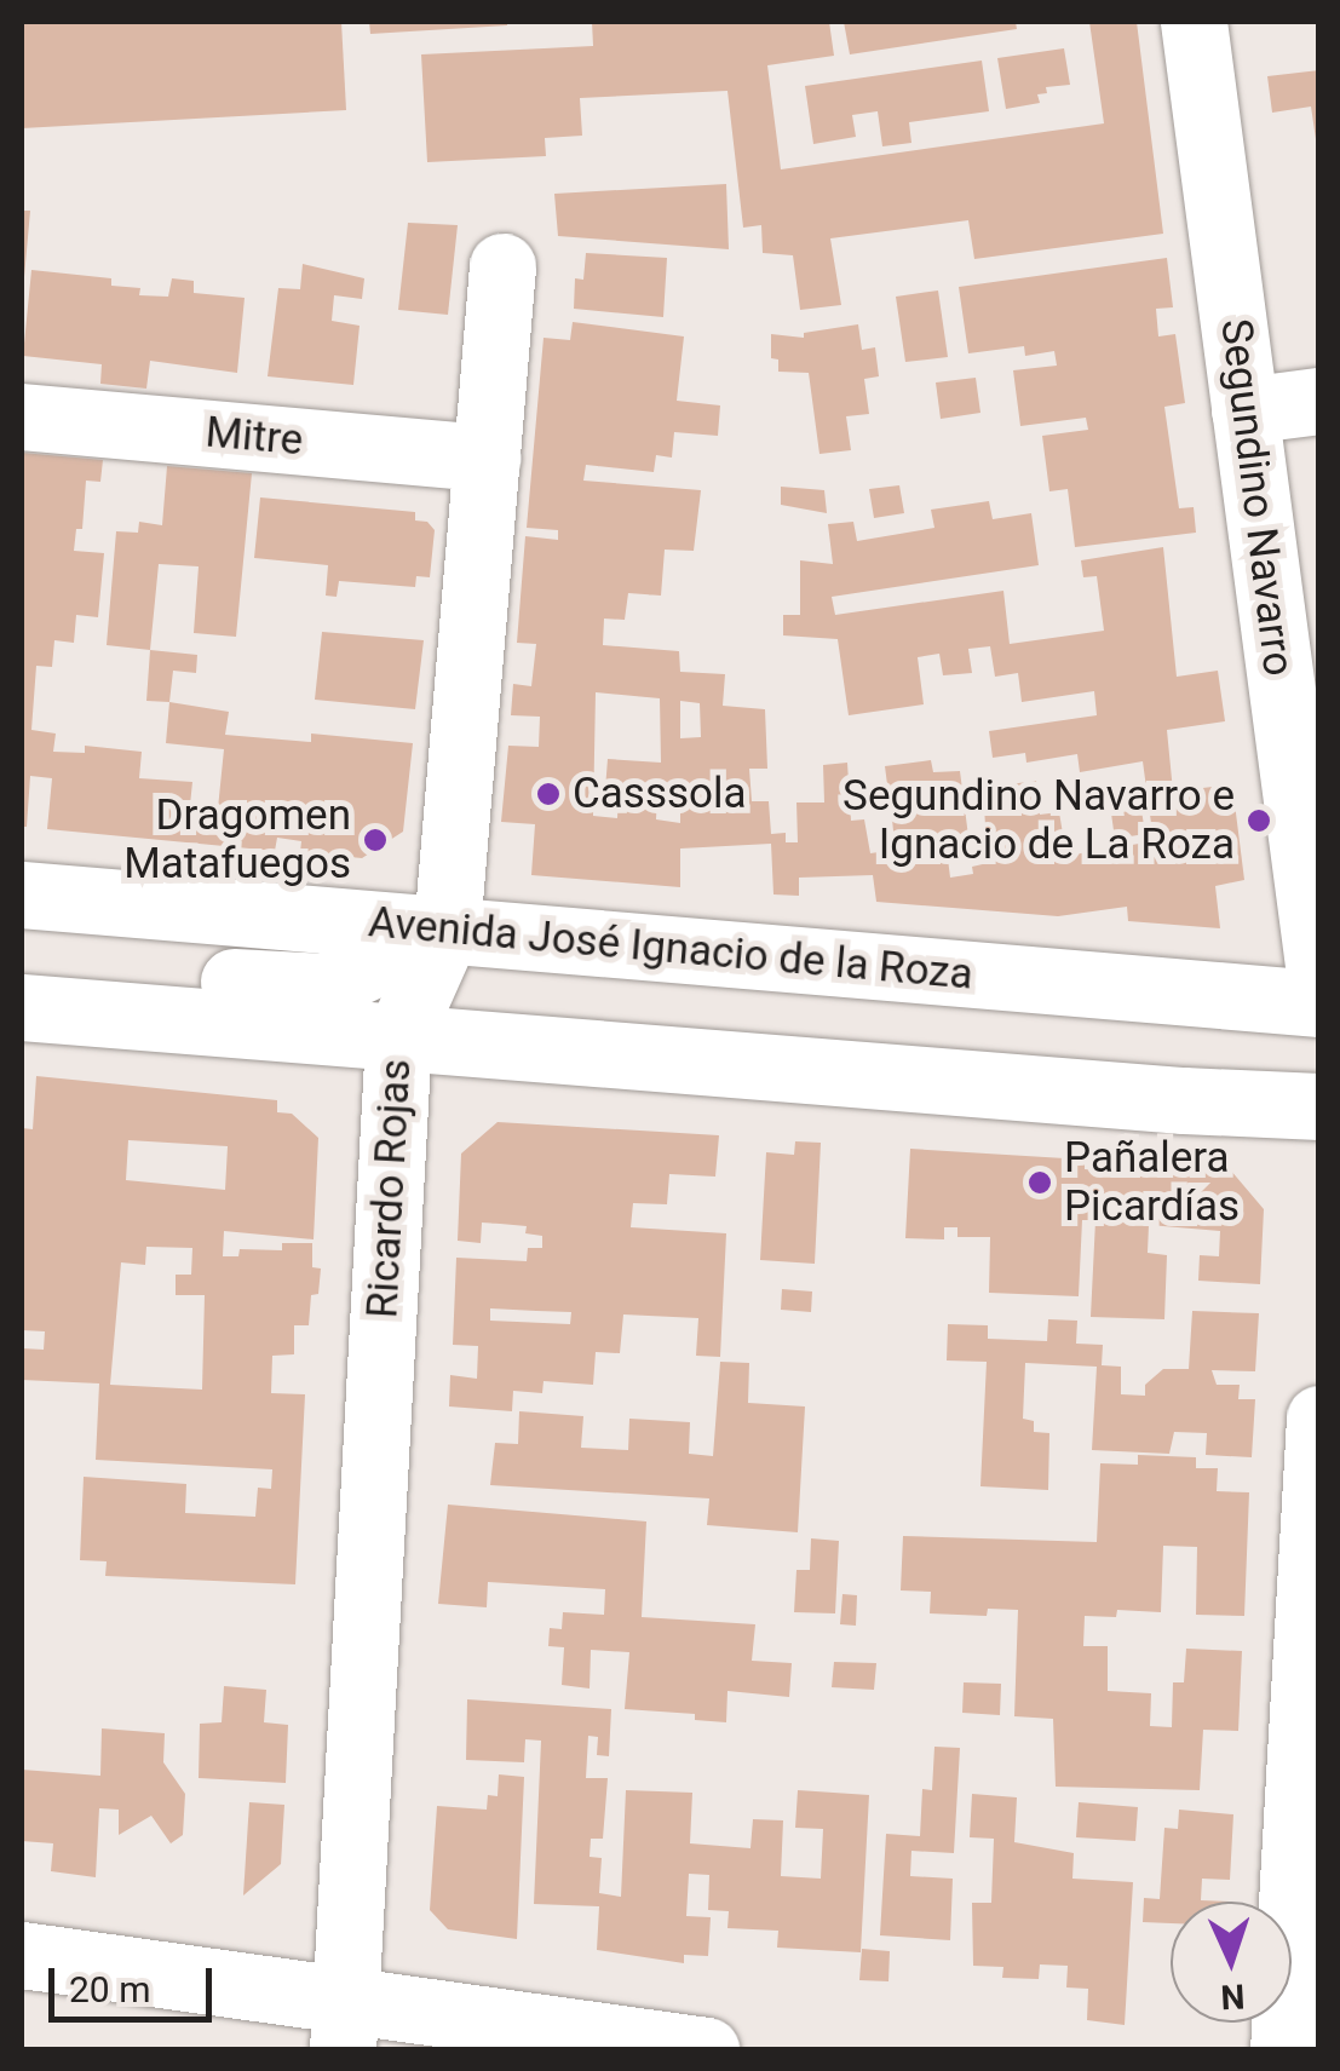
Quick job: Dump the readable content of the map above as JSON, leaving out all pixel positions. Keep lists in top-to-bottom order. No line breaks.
{"streets":{"street":["Mitre","Segundino Navarro","Avenida José Ignacio de la Roza","Ricardo Rojas"]},"crossings":[["Mitre","Ricardo Rojas"],["Avenida José Ignacio de la Roza","Ricardo Rojas"]],"places":["Casssola","Segundino Navarro e Ignacio de La Roza","Dragomen Matafuegos","Pañalera Picardías"],"scale_bar":"20 m","north":"bottom"}
